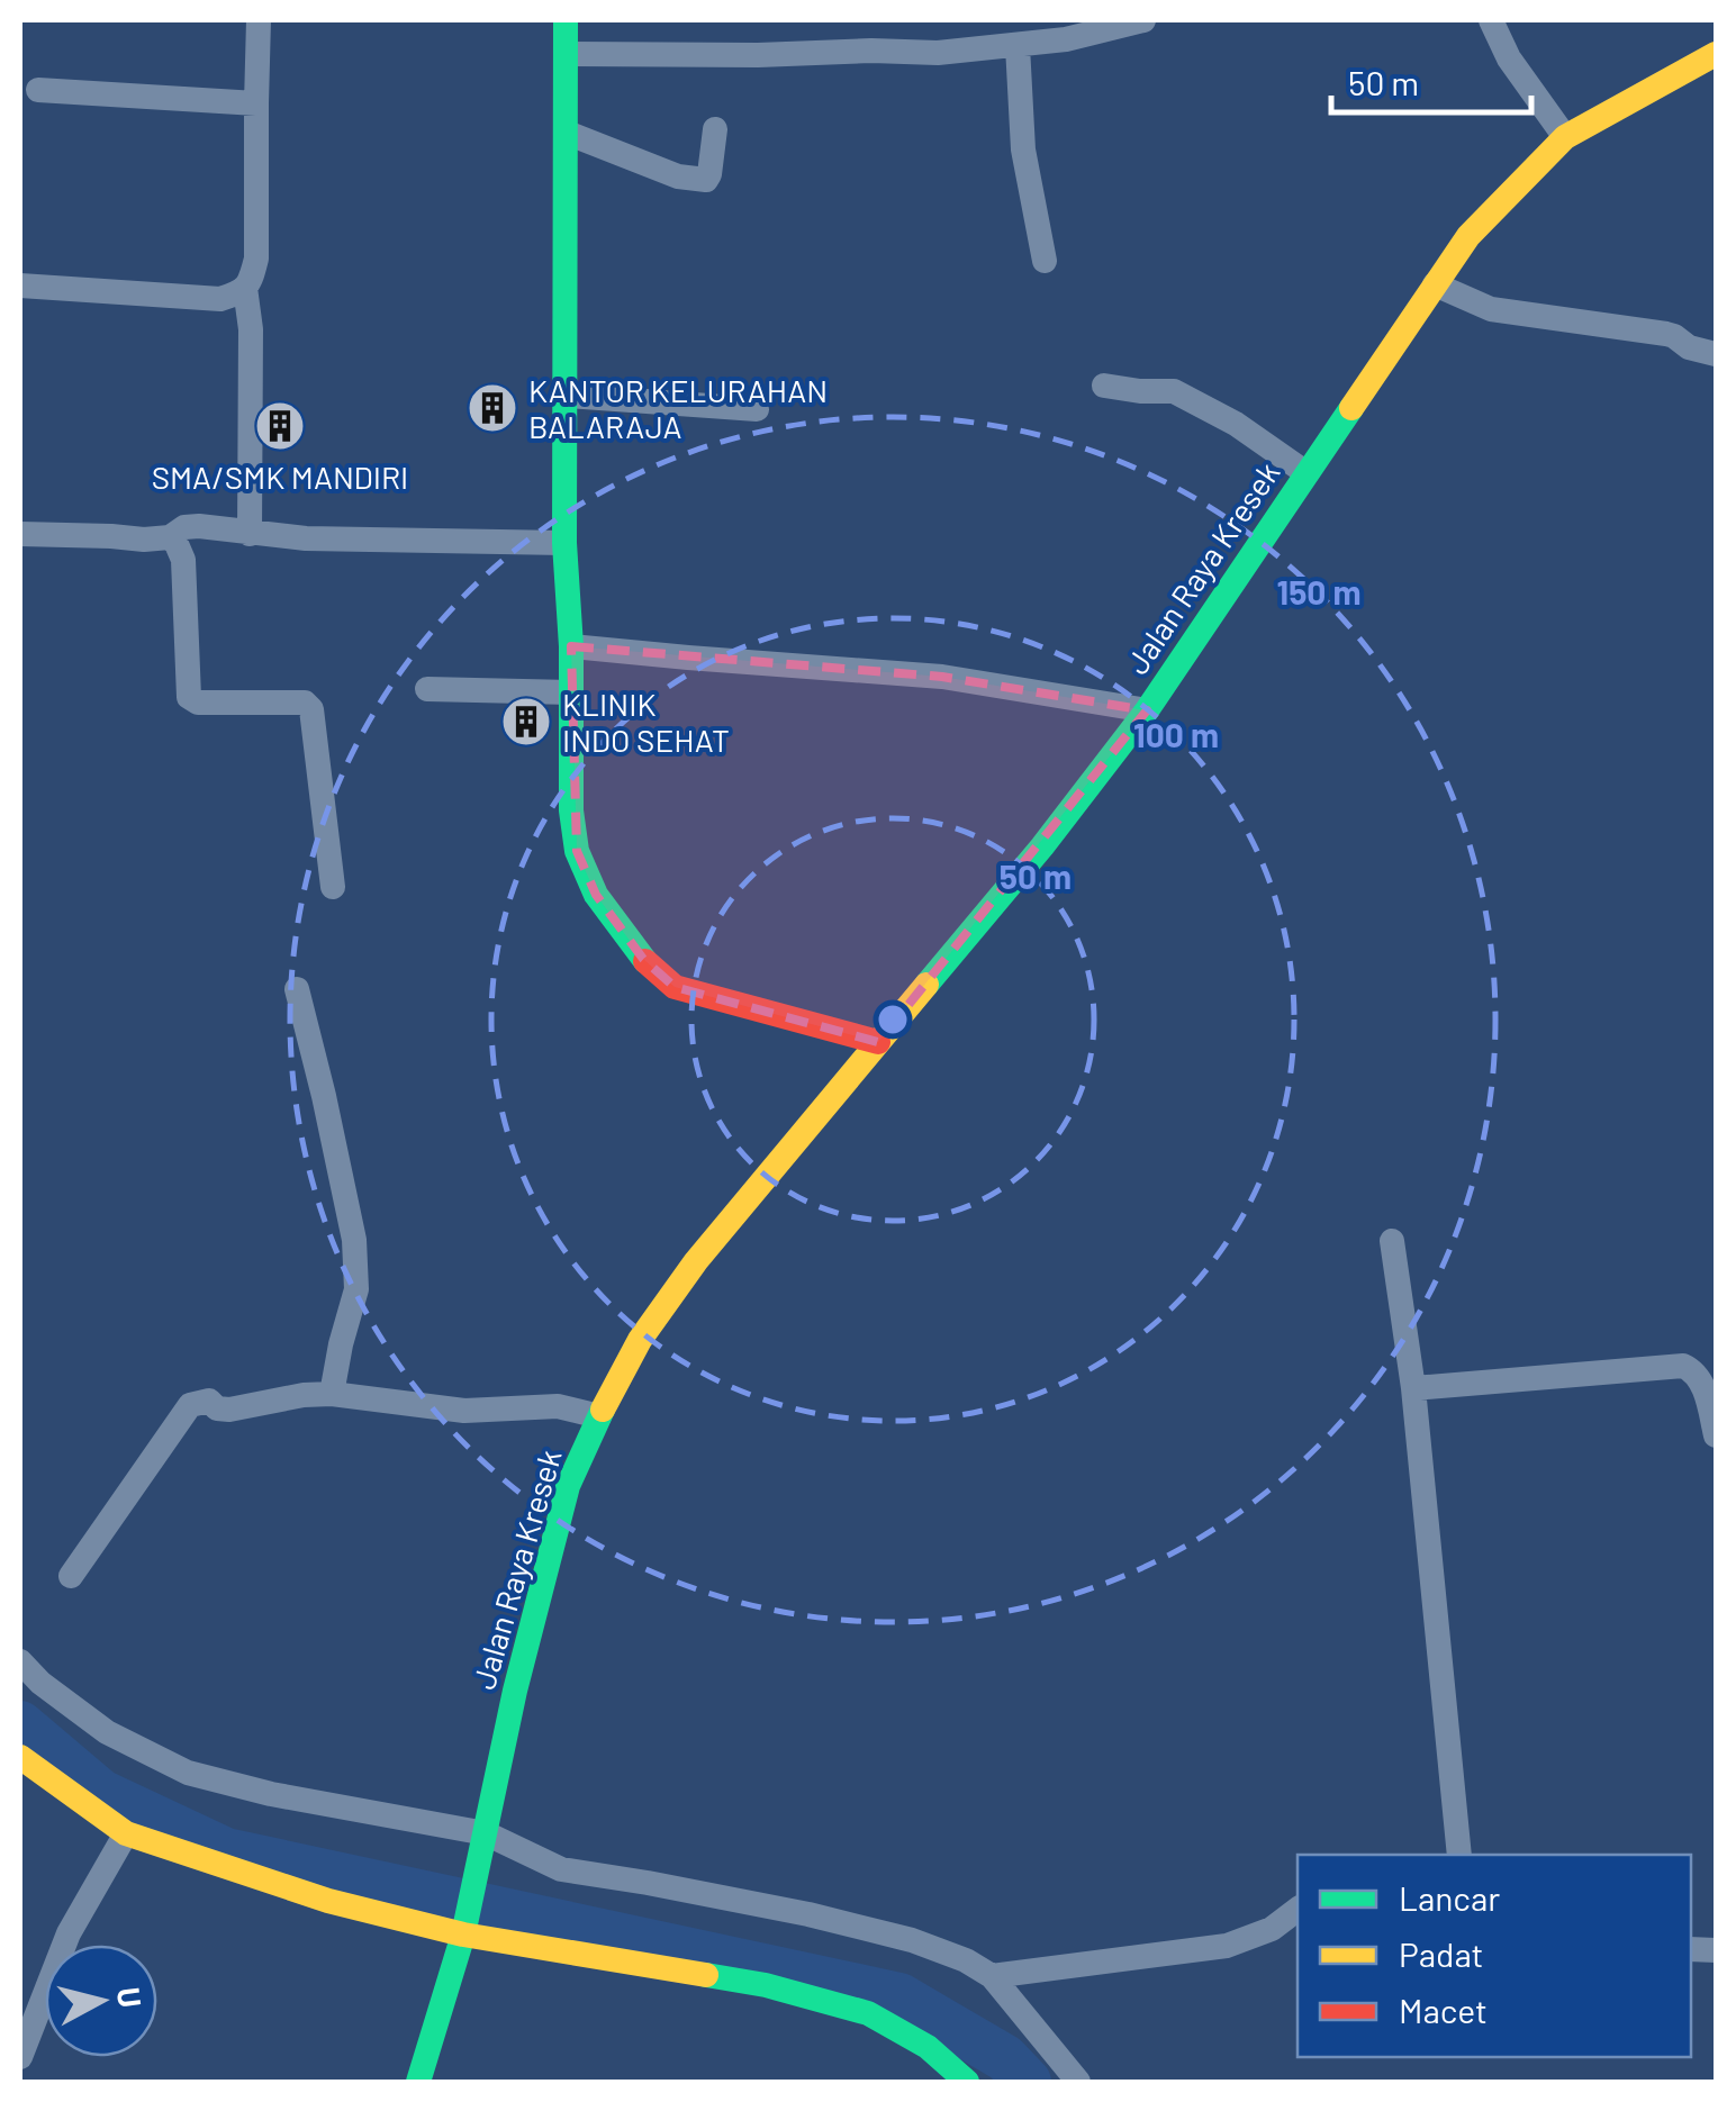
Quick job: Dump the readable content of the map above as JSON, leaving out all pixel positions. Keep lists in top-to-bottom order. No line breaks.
{"streets":{"main road":["Jalan Raya Kresek"]},"places":{"building":["KANTOR KELURAHAN BALARAJA","SMA/SMK MANDIRI","KLINIK INDO SEHAT"]},"legend":["Lancar","Padat","Macet"],"scale_bar":"50 m","north":"right","rings":["150 m","100 m","50 m"]}
